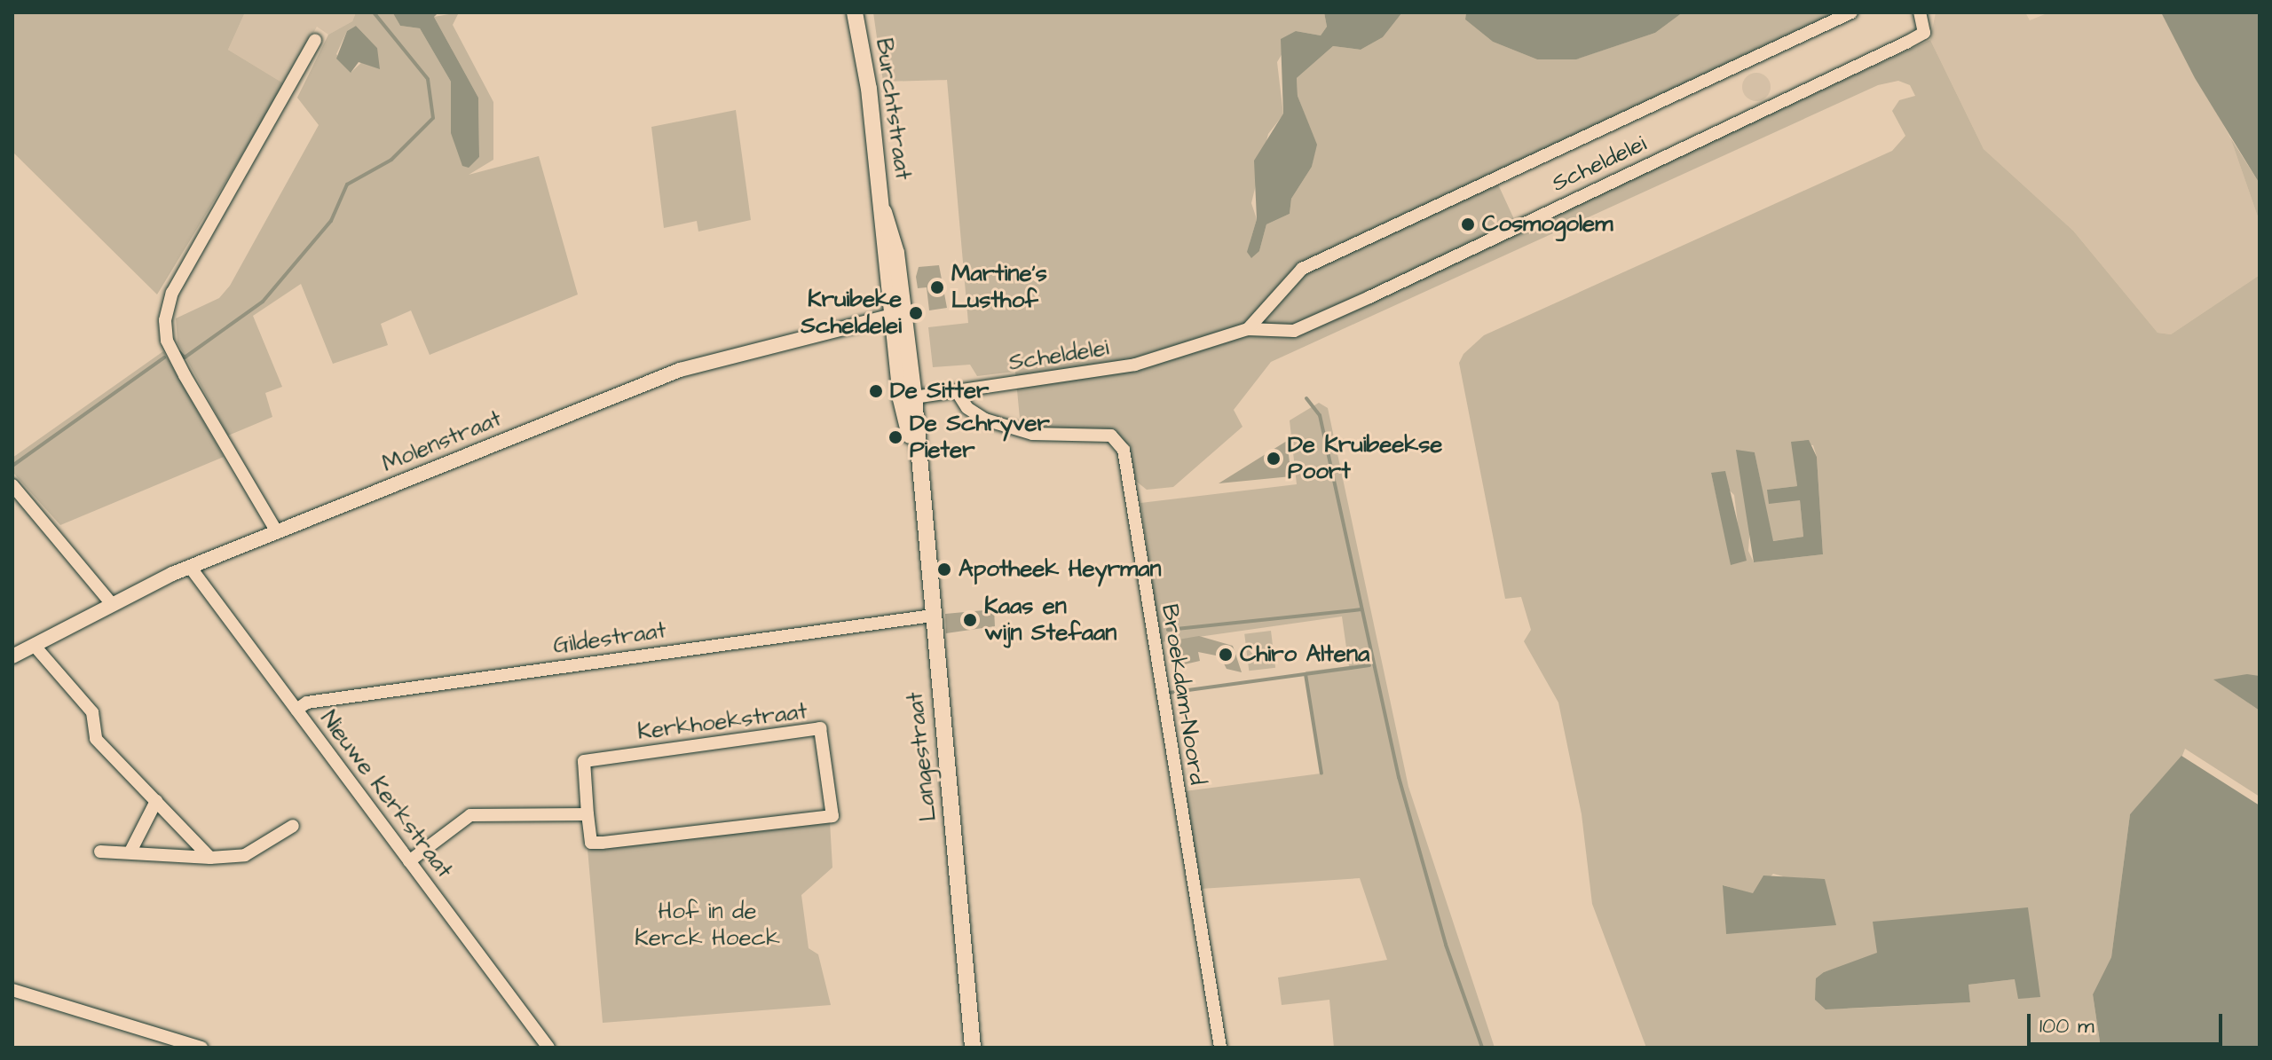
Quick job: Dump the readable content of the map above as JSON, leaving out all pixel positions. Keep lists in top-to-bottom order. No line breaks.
{"streets":{"main road":["Burchtstraat","Langestraat"],"street":["Scheldelei","Molenstraat","Gildestraat","Broekdam-Noord","Kerkhoekstraat","Nieuwe Kerkstraat"]},"crossings":[["Burchtstraat","Molenstraat"],["Burchtstraat","Langestraat"],["Scheldelei","Broekdam-Noord"],["Scheldelei","Langestraat"],["Molenstraat","Langestraat"],["Molenstraat","Nieuwe Kerkstraat"],["Gildestraat","Langestraat"],["Gildestraat","Nieuwe Kerkstraat"]],"parks":["Hof in de Kerck Hoeck"],"places":["Cosmogolem","Martine's Lusthof","Kruibeke Scheldelei","De Sitter","De Schryver Pieter","De Kruibeekse Poort","Apotheek Heyrman","Kaas en wijn Stefaan","Chiro Altena"],"scale_bar":"100 m"}
